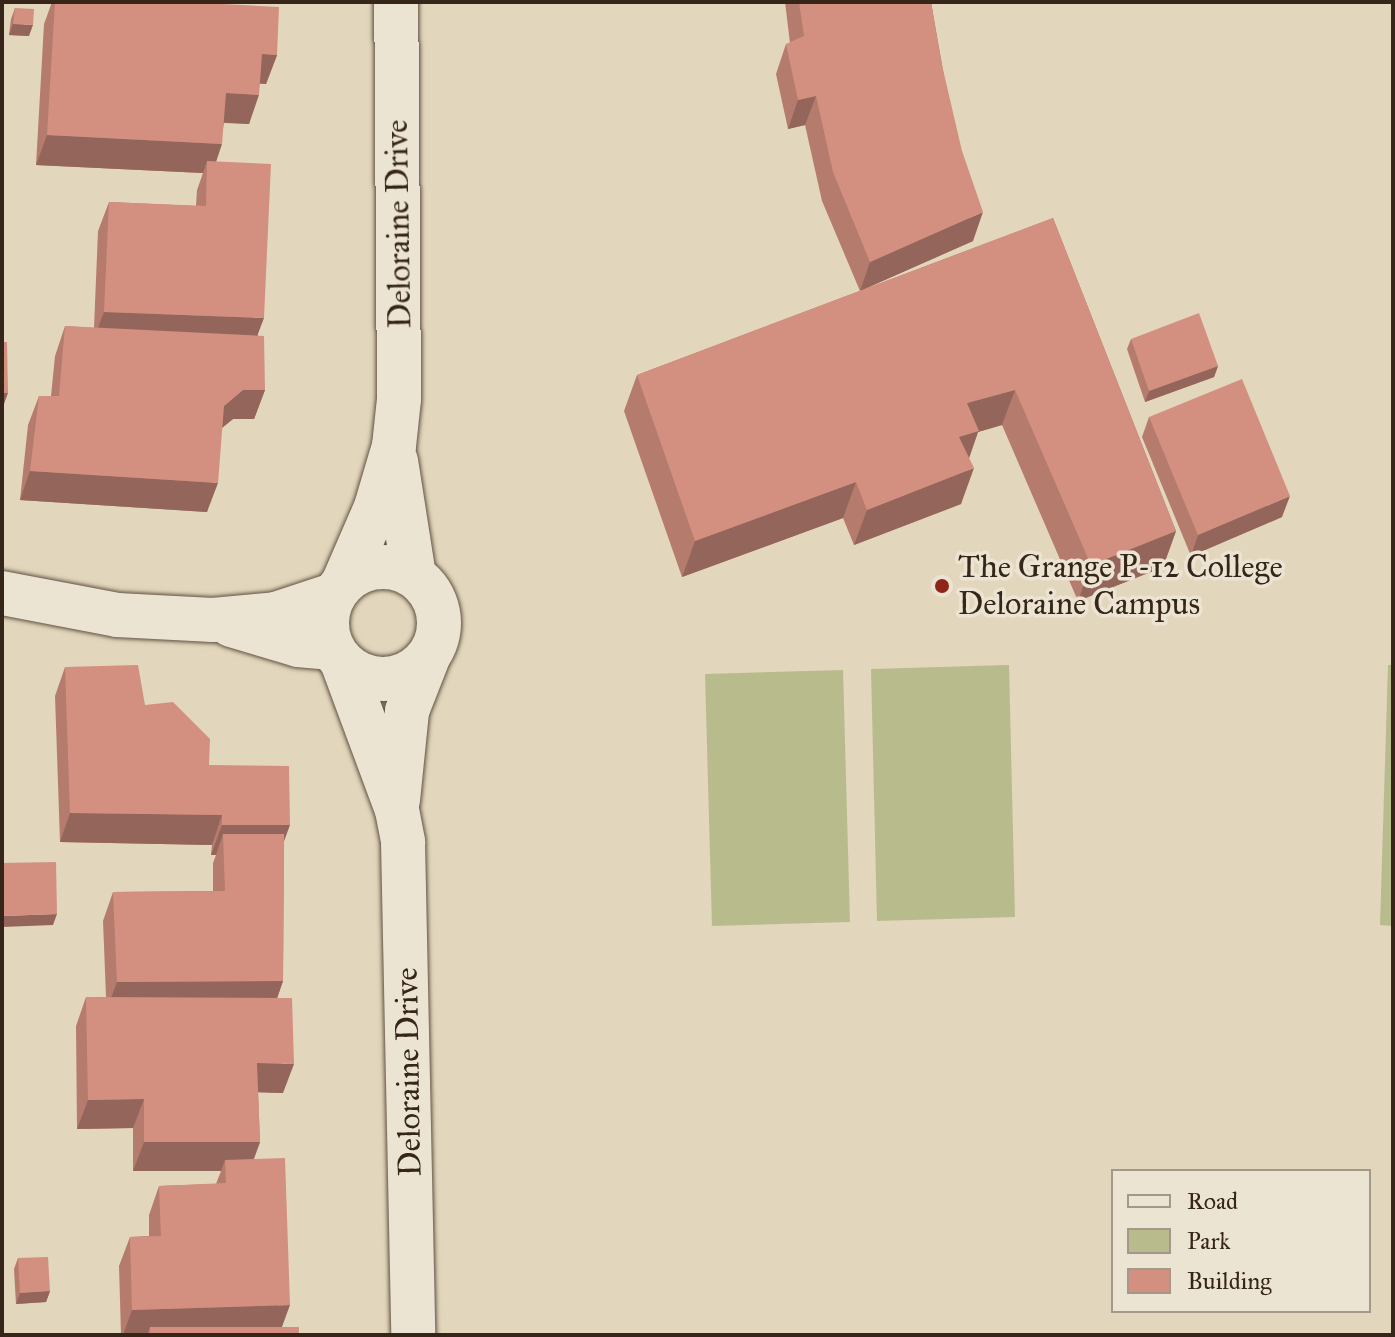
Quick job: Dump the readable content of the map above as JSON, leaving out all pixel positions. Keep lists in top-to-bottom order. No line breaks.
{"streets":{"street":["Deloraine Drive"]},"places":["The Grange P-12 College Deloraine Campus"],"legend":["Road","Park","Building"]}
